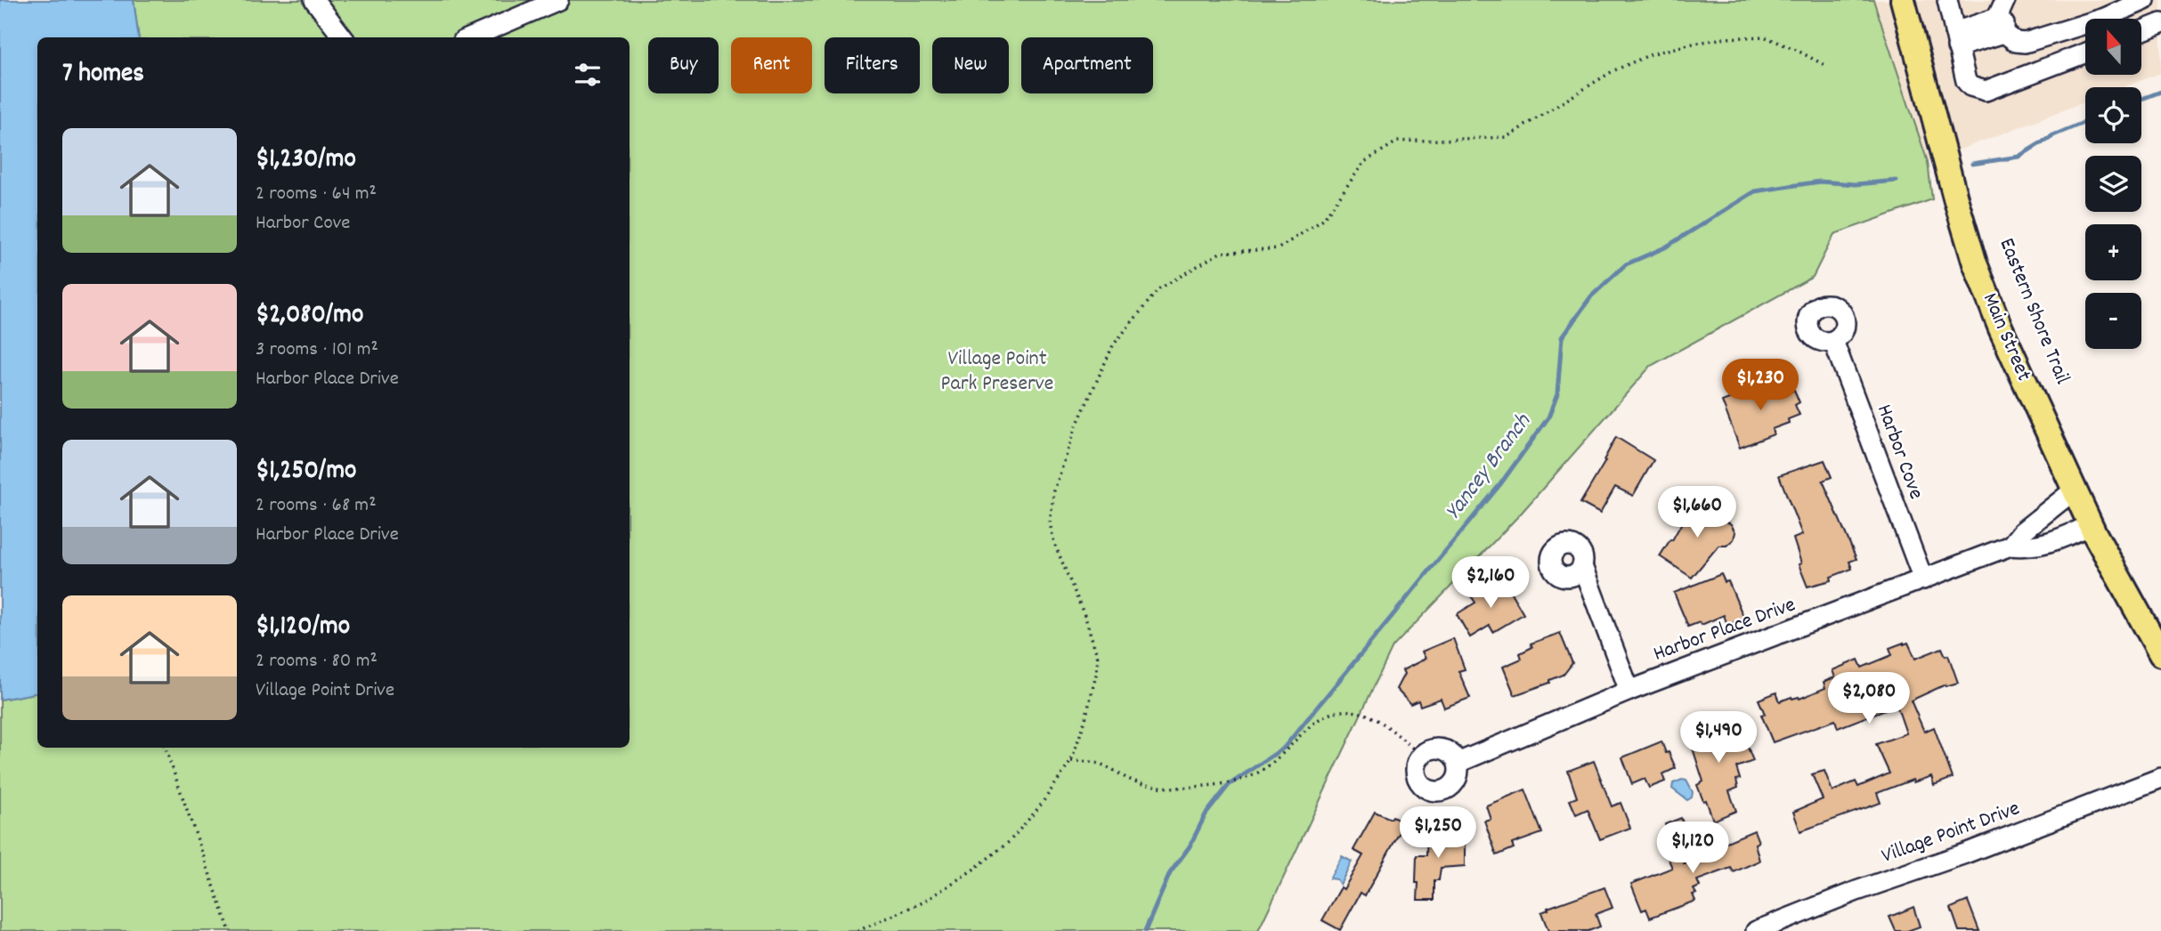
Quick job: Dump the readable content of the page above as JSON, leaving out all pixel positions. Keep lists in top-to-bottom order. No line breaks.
{"streets":{"main road":["Main Street"],"street":["Harbor Cove","Harbor Place Drive","Village Point Drive"]},"crossings":[["Main Street","Harbor Place Drive"],["Harbor Cove","Harbor Place Drive"]],"water":["Yancey Branch"],"parks":["Village Point Park Preserve"],"north":"top","page":{"map_buttons":["+","−"],"chip":["Buy","Rent","Filters","New","Apartment"],"heading":"7 homes","list":[{"name":"$1,230/mo","note":"2 rooms · 64 m² · Harbor Cove"},{"name":"$2,080/mo","note":"3 rooms · 101 m² · Harbor Place Drive"},{"name":"$1,250/mo","note":"2 rooms · 68 m² · Harbor Place Drive"},{"name":"$1,120/mo","note":"2 rooms · 80 m² · Village Point Drive"}],"price":["$1,230","$1,660","$2,160","$2,080","$1,490","$1,250","$1,120"]}}
